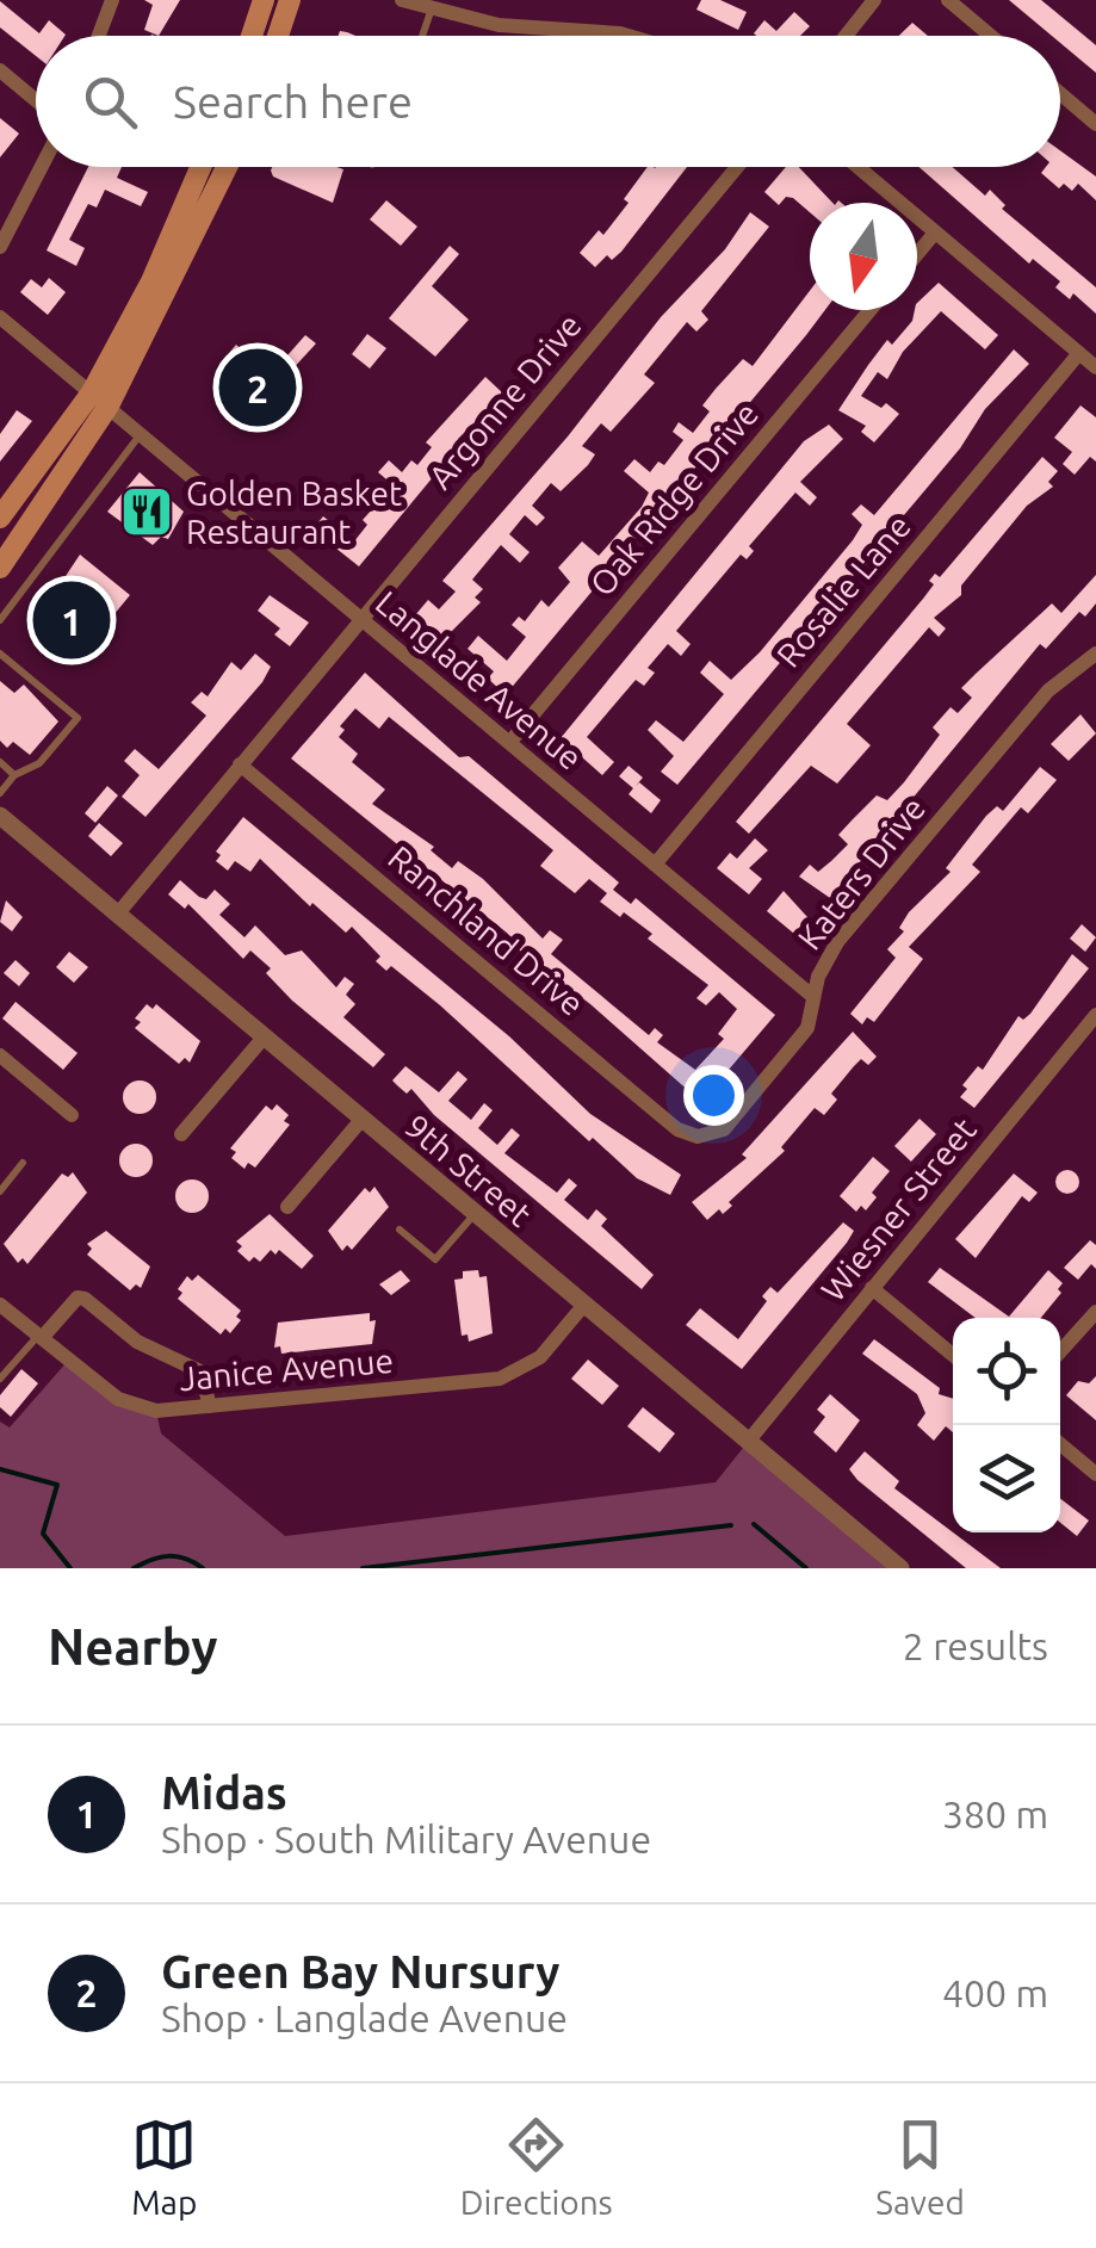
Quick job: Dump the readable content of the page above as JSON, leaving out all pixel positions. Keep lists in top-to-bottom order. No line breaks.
{"streets":{"street":["Argonne Drive","Oak Ridge Drive","Rosalie Lane","Langlade Avenue","Katers Drive","Ranchland Drive","9th Street","Wiesner Street","Janice Avenue"]},"crossings":[["Argonne Drive","Langlade Avenue"],["Argonne Drive","Ranchland Drive"],["Argonne Drive","9th Street"],["Oak Ridge Drive","Langlade Avenue"],["Rosalie Lane","Langlade Avenue"],["Langlade Avenue","Katers Drive"],["Katers Drive","Ranchland Drive"],["9th Street","Wiesner Street"],["9th Street","Janice Avenue"]],"places":{"restaurant":["Golden Basket Restaurant"]},"north":"bottom","page":{"search":"Search here","pins":["2","1"],"heading":["Nearby","2 results"],"list":[{"mark":"1","name":"Midas","note":"Shop · South Military Avenue","value":"380 m"},{"mark":"2","name":"Green Bay Nursury","note":"Shop · Langlade Avenue","value":"400 m"}],"nav":["Map","Directions","Saved"]}}
